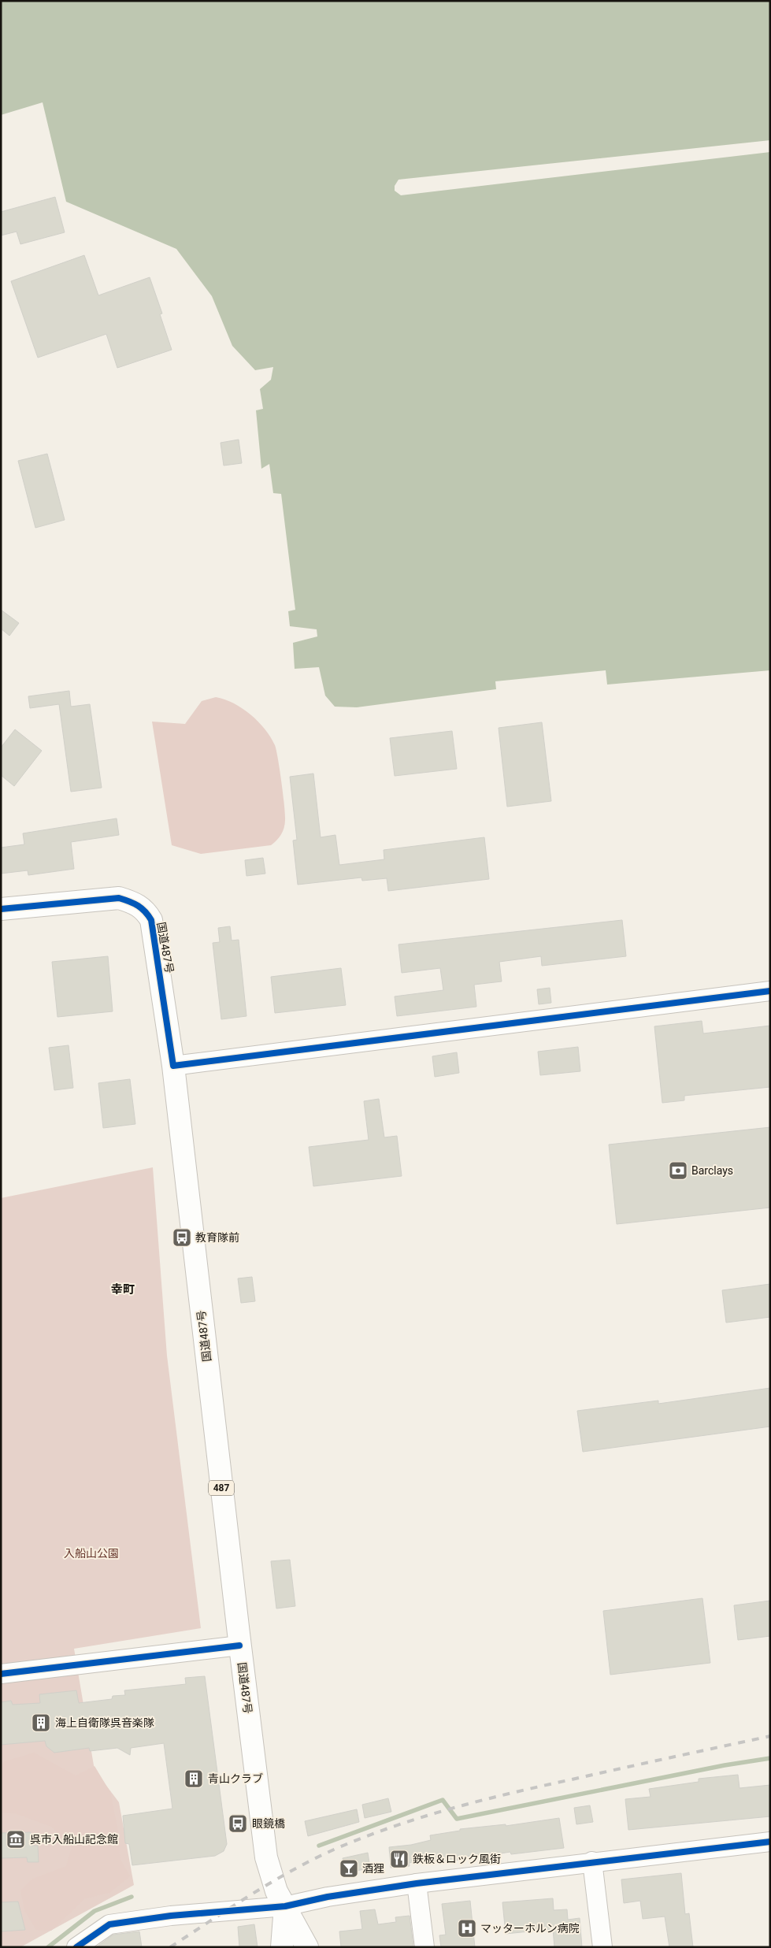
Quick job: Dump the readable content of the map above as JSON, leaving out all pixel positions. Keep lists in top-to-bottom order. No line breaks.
{"streets":{"highway":["国道487号","487"]},"districts":["幸町"],"parks":["入船山公園"],"places":{"bank":["Barclays"],"bus stop":["教育隊前","眼鏡橋"],"building":["海上自衛隊呉音楽隊","青山クラブ"],"museum":["呉市入船山記念館"],"restaurant":["鉄板＆ロック風街"],"bar":["酒狸"],"hospital":["マッターホルン病院"]}}
